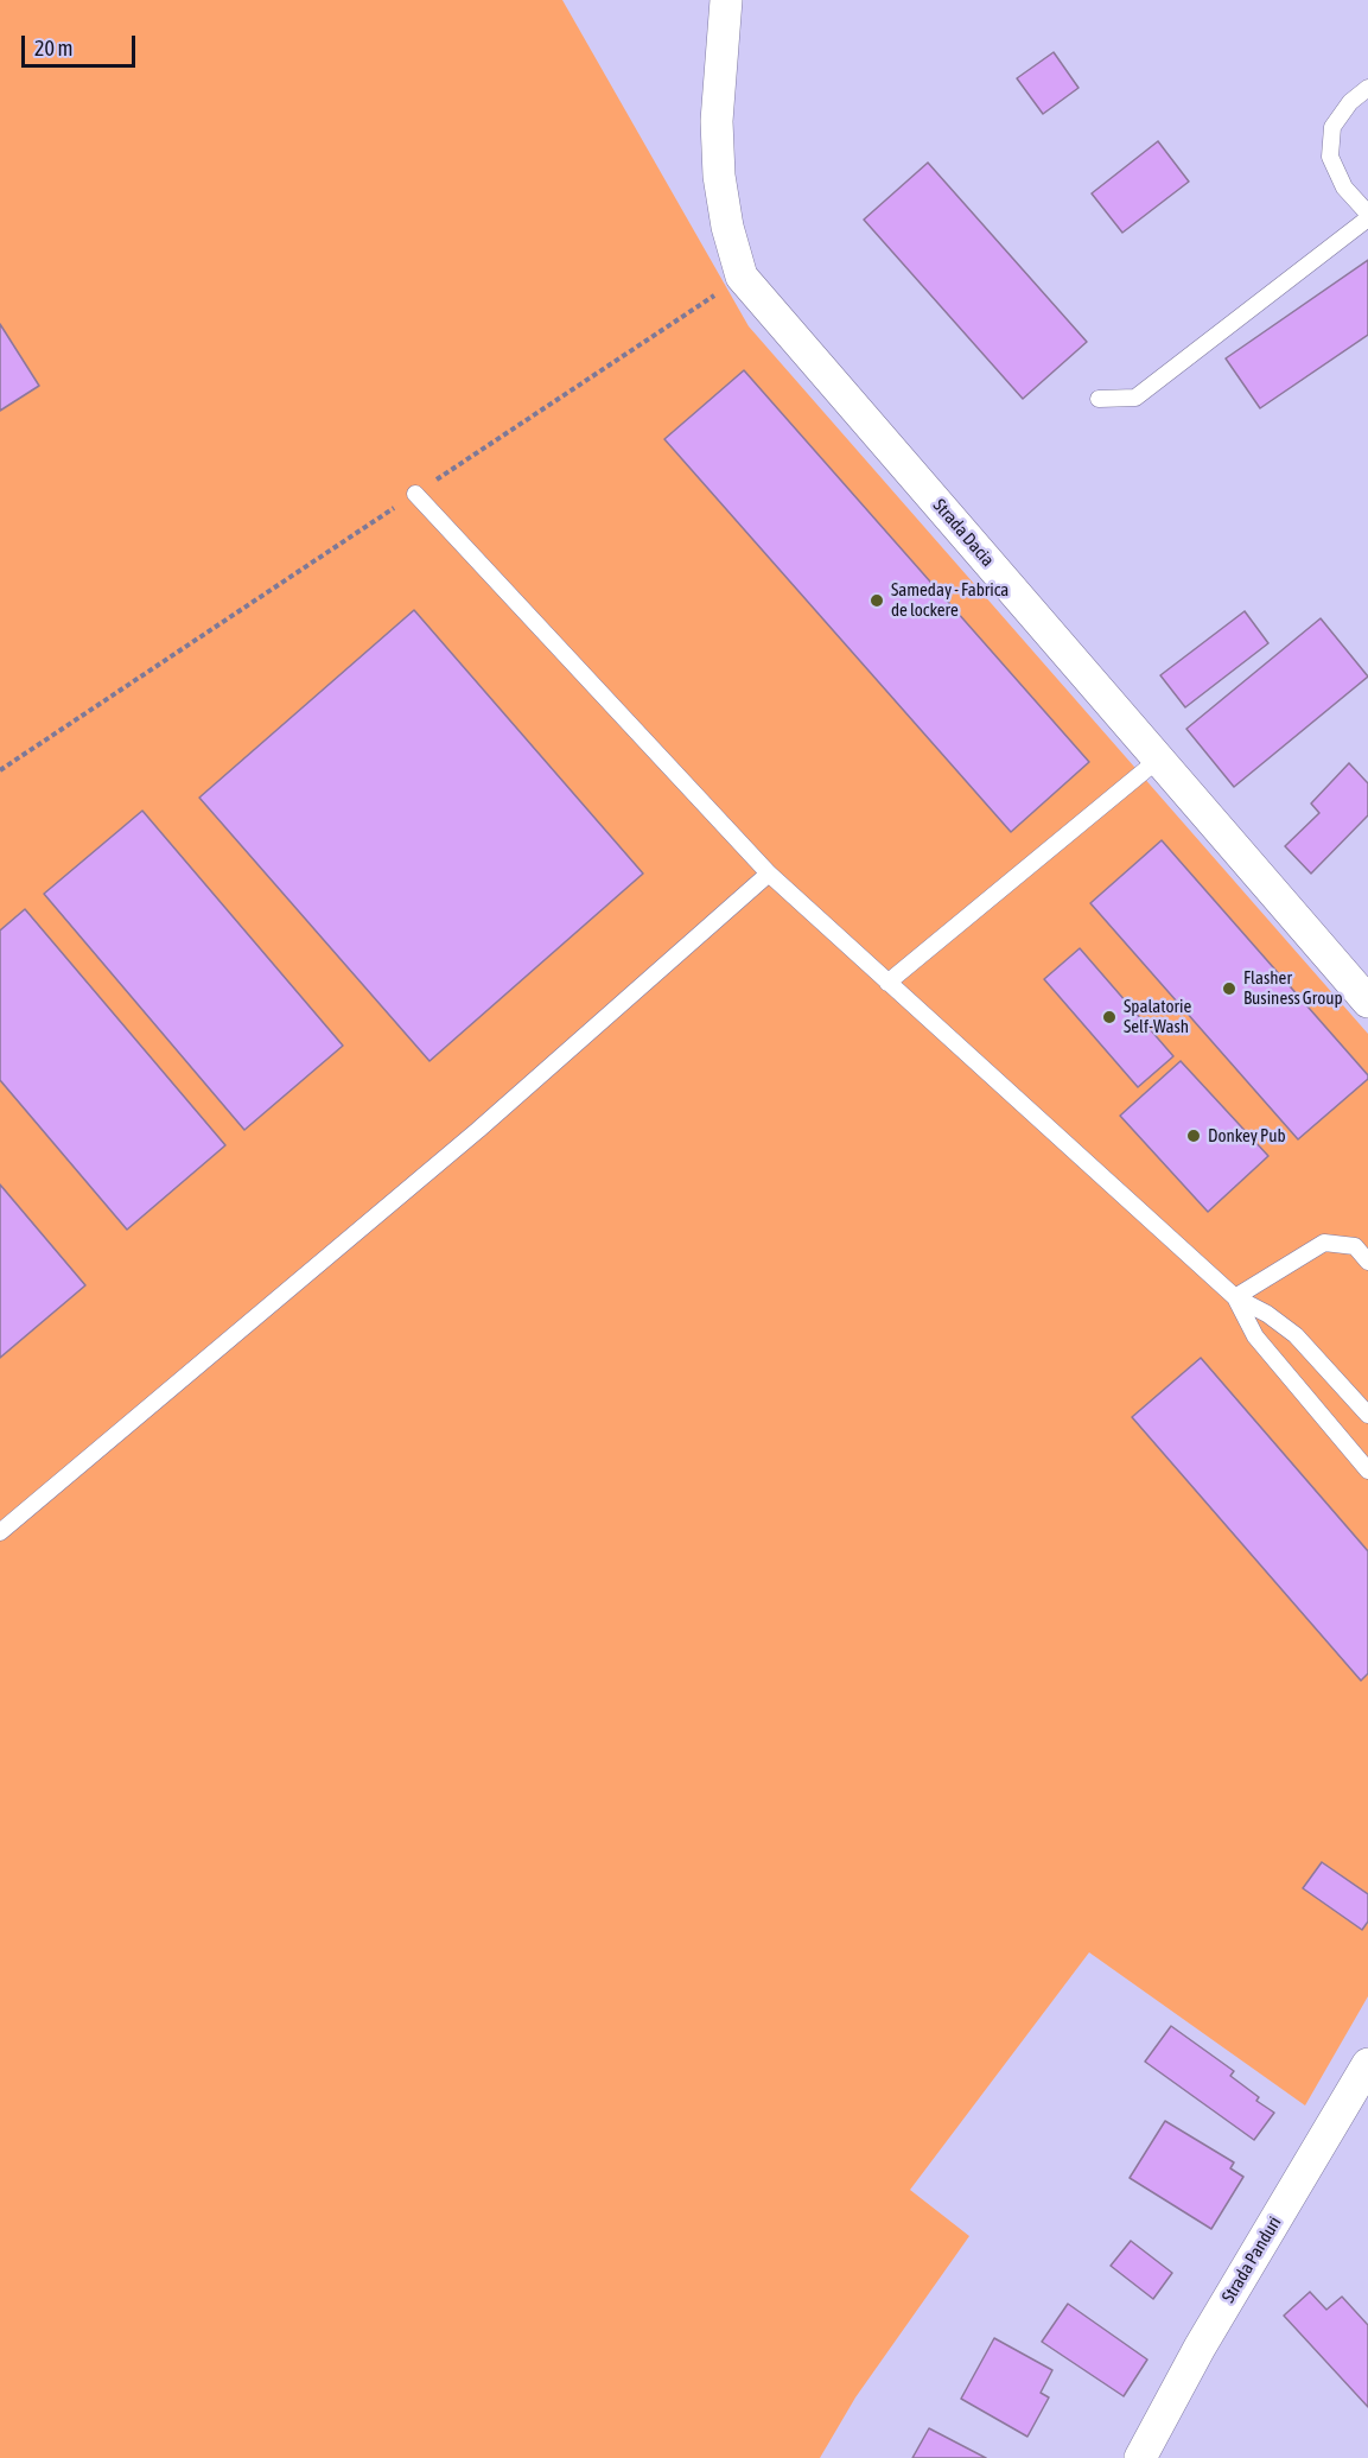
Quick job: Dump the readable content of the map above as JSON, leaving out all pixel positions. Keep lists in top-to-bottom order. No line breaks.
{"streets":{"street":["Strada Dacia","Strada Panduri"]},"places":["Sameday - Fabrica de lockere","Flasher Business Group","Spalatorie Self-Wash","Donkey Pub"],"scale_bar":"20 m"}
